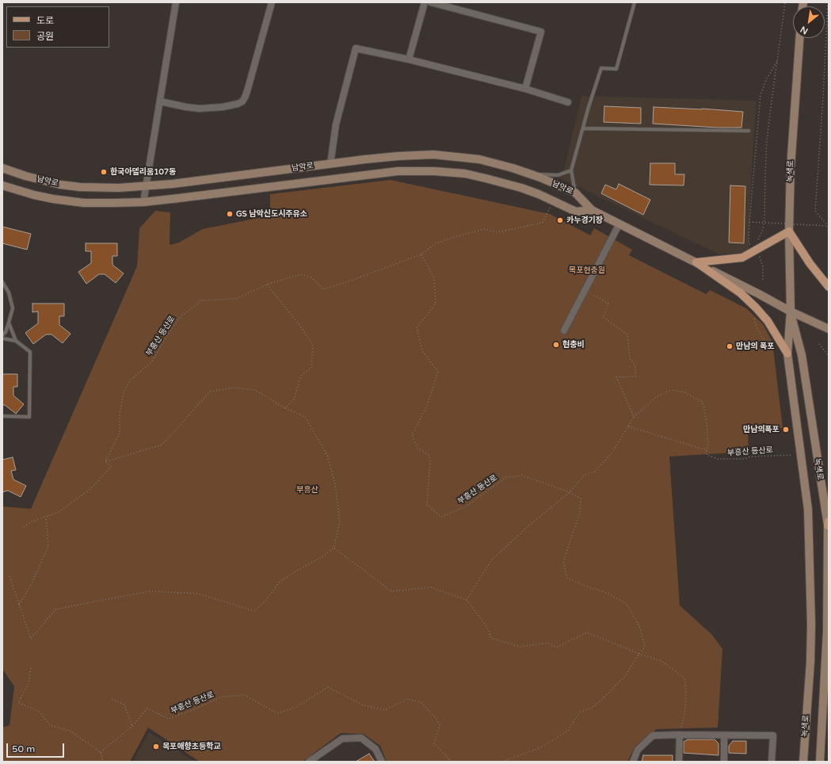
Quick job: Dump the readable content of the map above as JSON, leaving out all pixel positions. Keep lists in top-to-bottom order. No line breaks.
{"streets":{"street":["남악로","녹색로"],"path":["부흥산 등산로"]},"crossings":[["남악로","녹색로"],["남악로","부흥산 등산로"],["녹색로","부흥산 등산로"]],"parks":["목포현충원","부흥산"],"places":["한국아델리움107동","GS 남악신도시주유소","카누경기장","현충비","만남의 폭포","만남의폭포","목포애향초등학교"],"legend":["도로","공원"],"scale_bar":"50 m","north":"bottom left"}
